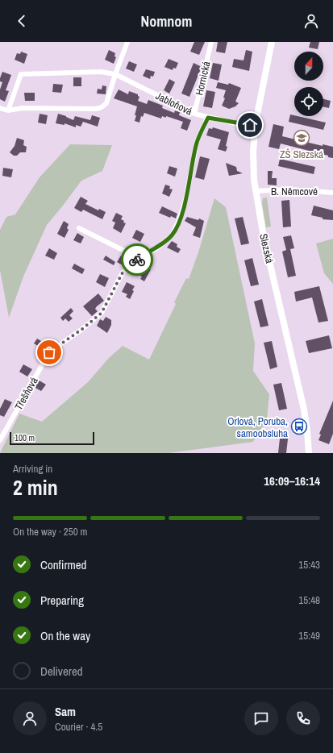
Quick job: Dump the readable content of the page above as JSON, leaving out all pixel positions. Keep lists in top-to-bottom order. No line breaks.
{"streets":{"street":["Hornická","Jabloňová","B. Němcové","Slezská","Třešňová"]},"crossings":[["Hornická","Jabloňová"],["Jabloňová","Slezská"],["Jabloňová","Třešňová"],["B. Němcové","Slezská"]],"places":{"school or university":["ZŠ Slezská"],"bus stop":["Orlová, Poruba, samoobsluha"]},"scale_bar":"100 m","north":"top","page":{"header":"Nomnom","scale":"100 m","heading":["2 min","Arriving in","16:09–16:14"],"panel":["Sam","Courier · 4.5"],"bar":"On the way · 250 m","list":[["Confirmed","15:43"],["Preparing","15:48"],["On the way","15:49"],"Delivered"]}}
